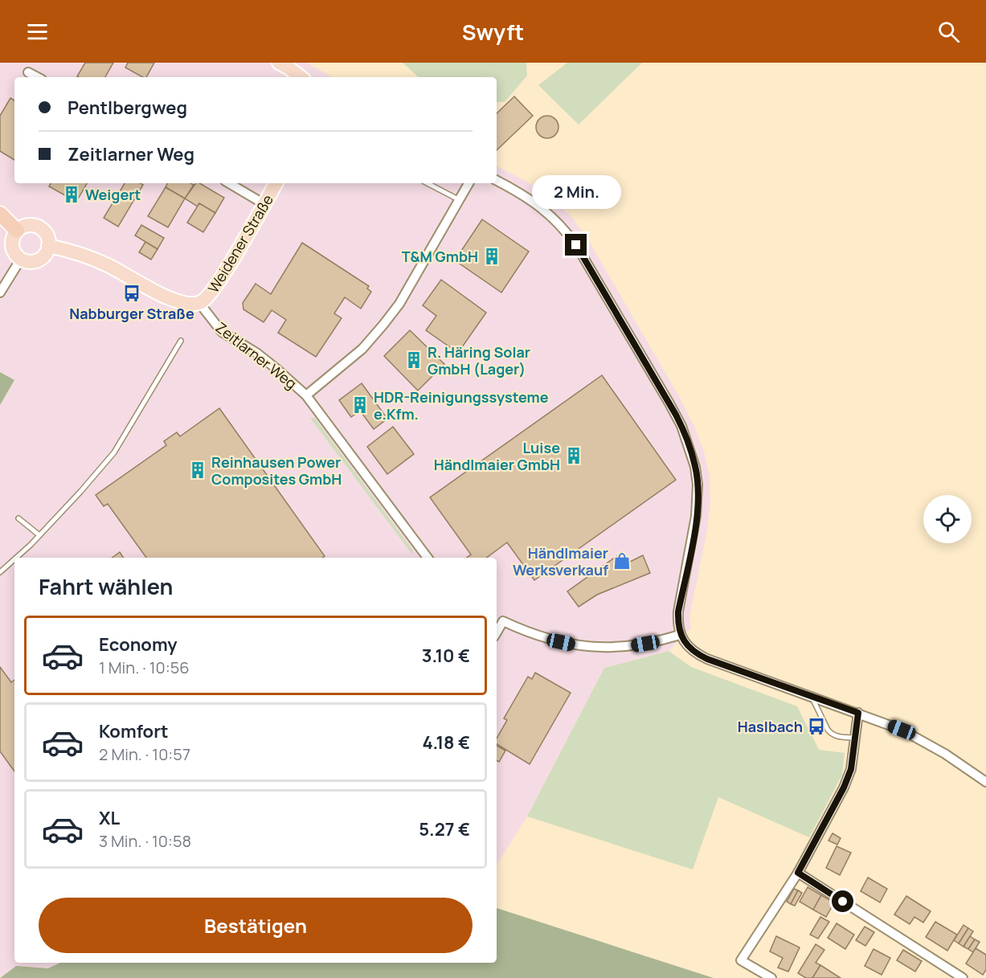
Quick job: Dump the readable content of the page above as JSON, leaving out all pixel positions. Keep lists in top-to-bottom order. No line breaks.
{"streets":{"main road":["Weidener Straße"],"street":["Zeitlarner Weg"]},"crossings":[["Weidener Straße","Zeitlarner Weg"]],"places":{"building":["Weigert","T&M GmbH","R. Häring Solar GmbH (Lager)","HDR-Reinigungssysteme e.Kfm.","Luise Händlmaier GmbH","Reinhausen Power Composites GmbH"],"bus stop":["Nabburger Straße","Haslbach"],"shop":["Händlmaier Werksverkauf"]},"page":{"header":"Swyft","banner":["Pentlbergweg","Zeitlarner Weg"],"bubble":"2 Min.","heading":"Fahrt wählen","list":[{"name":"Economy","note":"1 Min. · 10:56","value":"3.10 €"},{"name":"Komfort","note":"2 Min. · 10:57","value":"4.18 €"},{"name":"XL","note":"3 Min. · 10:58","value":"5.27 €"}],"buttons":"Bestätigen"}}
